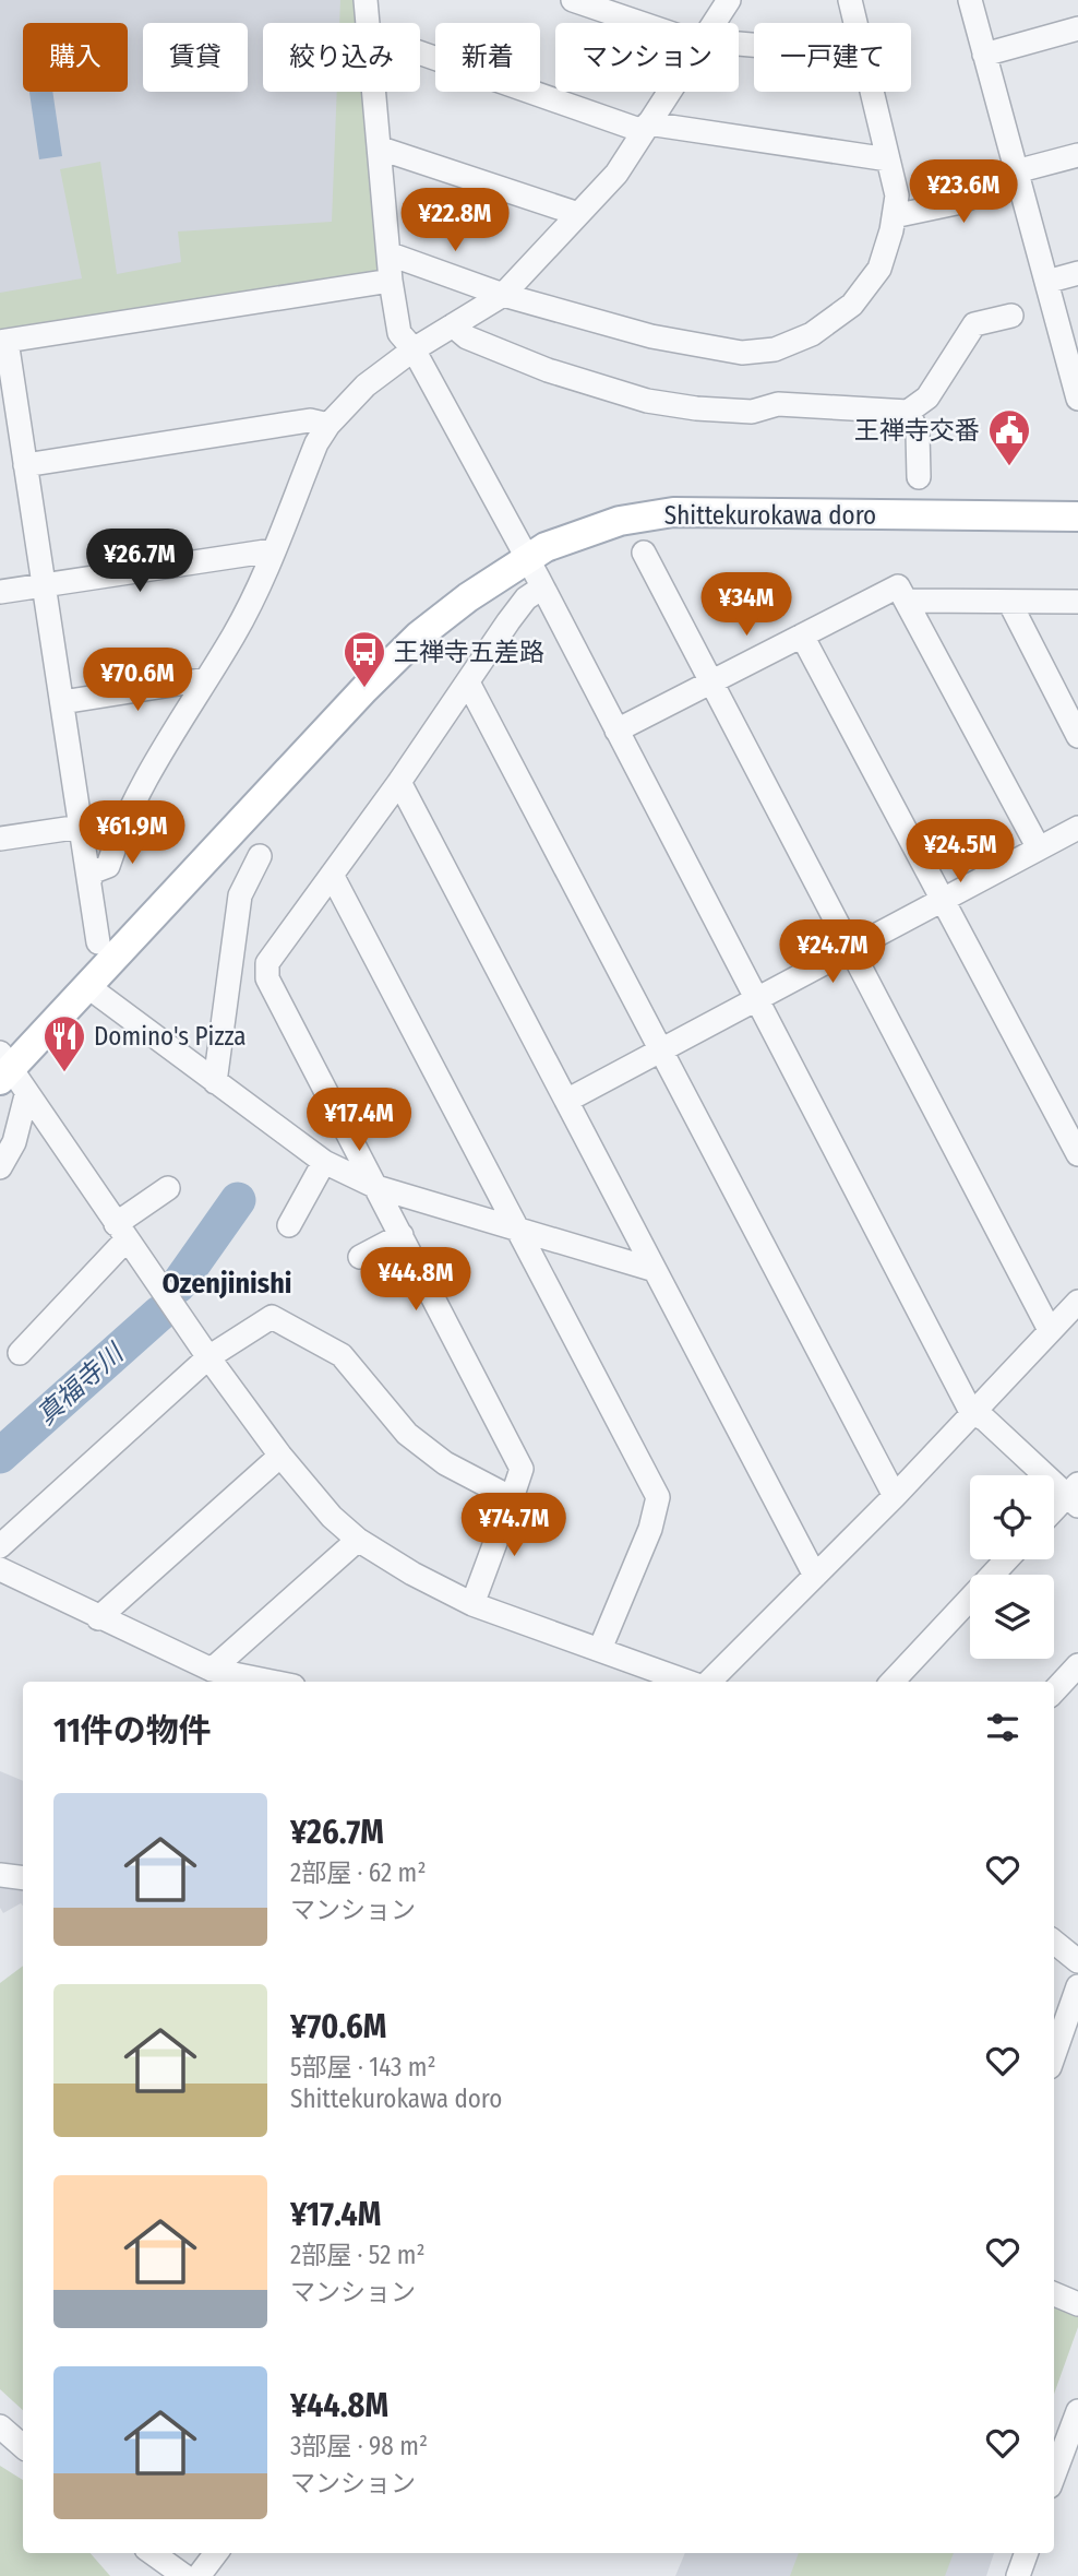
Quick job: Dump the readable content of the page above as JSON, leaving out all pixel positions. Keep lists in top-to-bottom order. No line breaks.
{"streets":{"main road":["Shittekurokawa doro"]},"districts":["Ozenjinishi"],"water":["真福寺川"],"places":{"public building":["王禅寺交番"],"bus stop":["王禅寺五差路"],"restaurant":["Domino's Pizza"]},"page":{"chip":["購入","賃貸","絞り込み","新着","マンション","一戸建て"],"price":["¥23.6M","¥22.8M","¥26.7M","¥34M","¥70.6M","¥61.9M","¥24.5M","¥24.7M","¥17.4M","¥44.8M","¥74.7M"],"heading":"11件の物件","list":[{"name":"¥26.7M","note":"2部屋 · 62 m² · マンション"},{"name":"¥70.6M","note":"5部屋 · 143 m² · Shittekurokawa doro"},{"name":"¥17.4M","note":"2部屋 · 52 m² · マンション"},{"name":"¥44.8M","note":"3部屋 · 98 m² · マンション"}]}}
